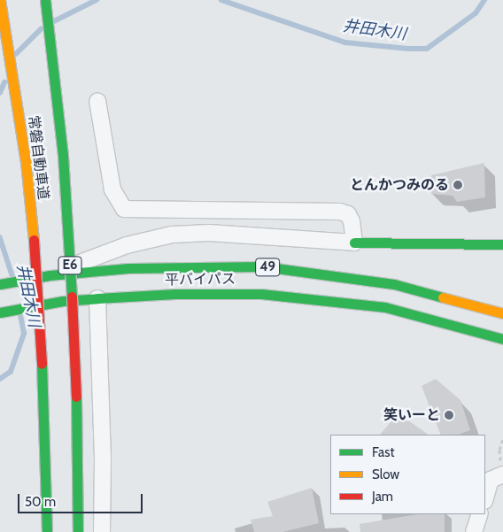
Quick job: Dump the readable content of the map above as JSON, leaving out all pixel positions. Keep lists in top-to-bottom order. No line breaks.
{"streets":{"main road":["常磐自動車道","E6","49","平バイパス"]},"water":["井田木川"],"places":["とんかつみのる","笑いーと"],"legend":["Fast","Slow","Jam"],"scale_bar":"50 m"}
